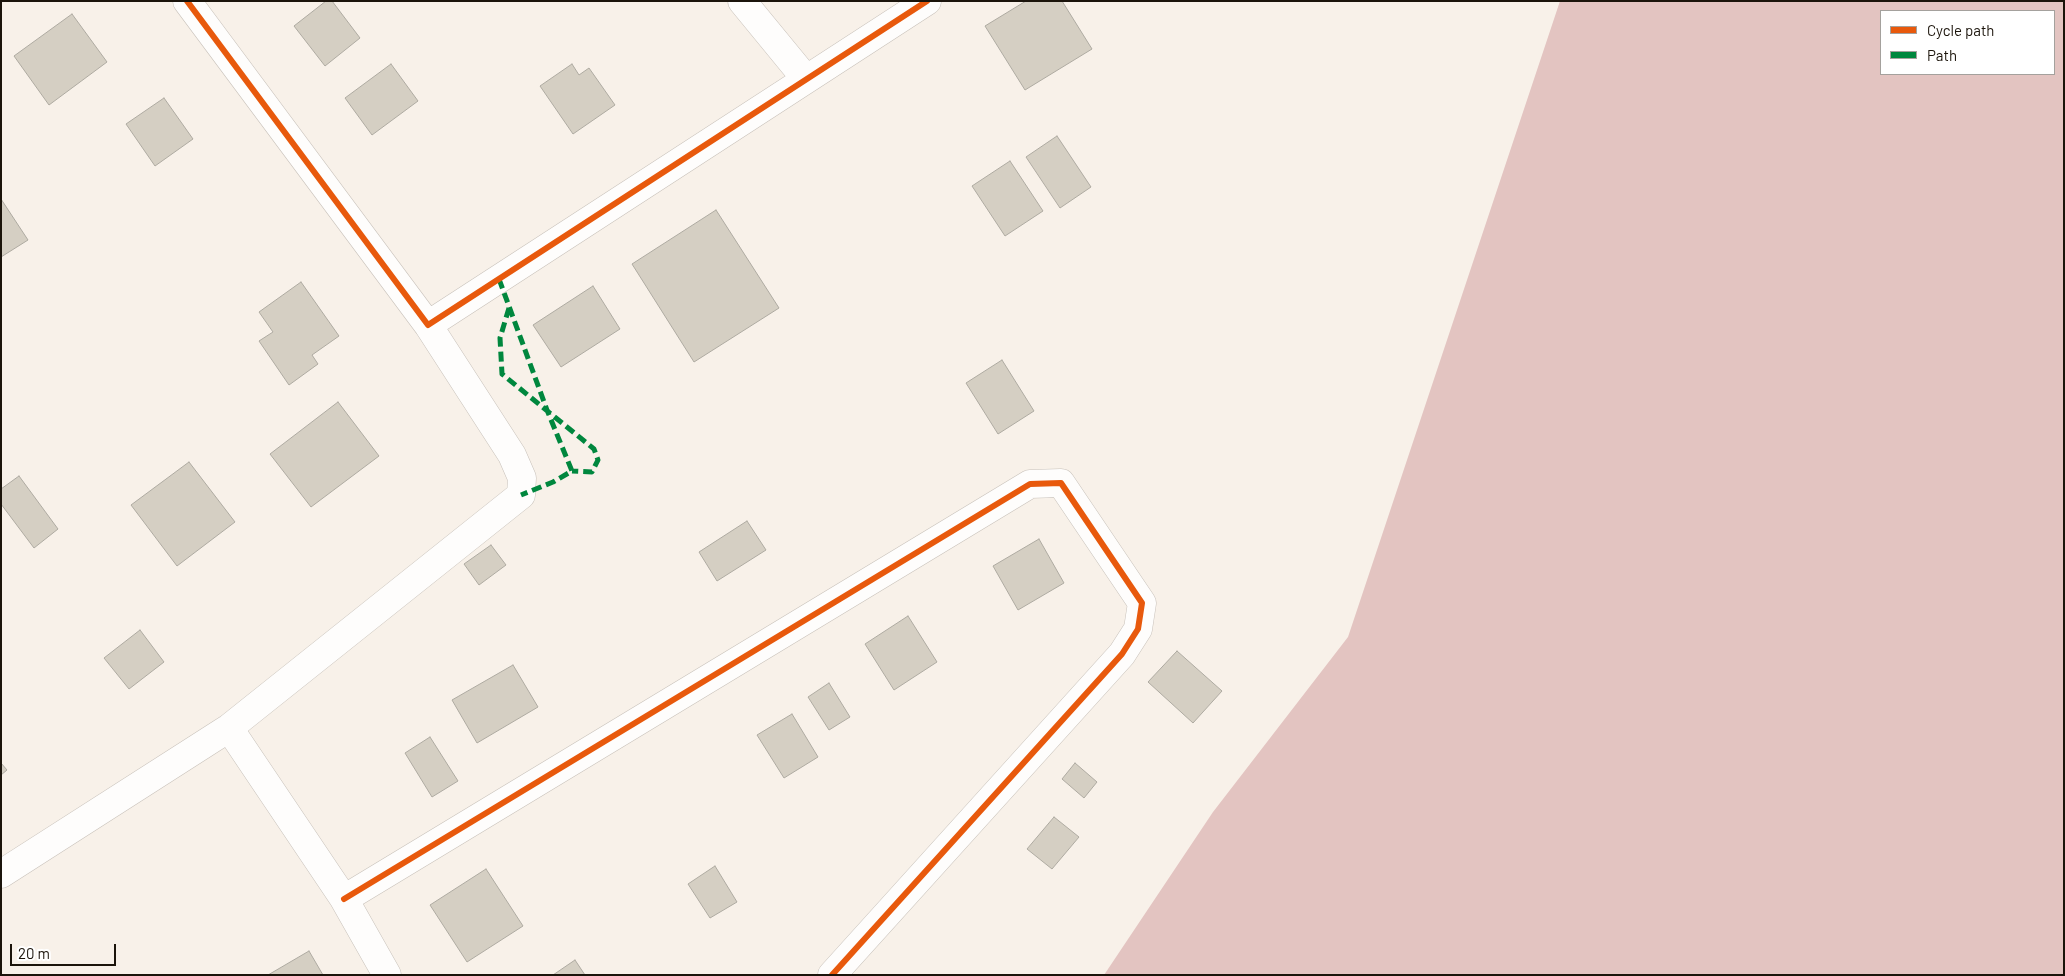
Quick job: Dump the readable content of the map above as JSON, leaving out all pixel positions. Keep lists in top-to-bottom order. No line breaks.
{"legend":["Cycle path","Path"],"scale_bar":"20 m"}
